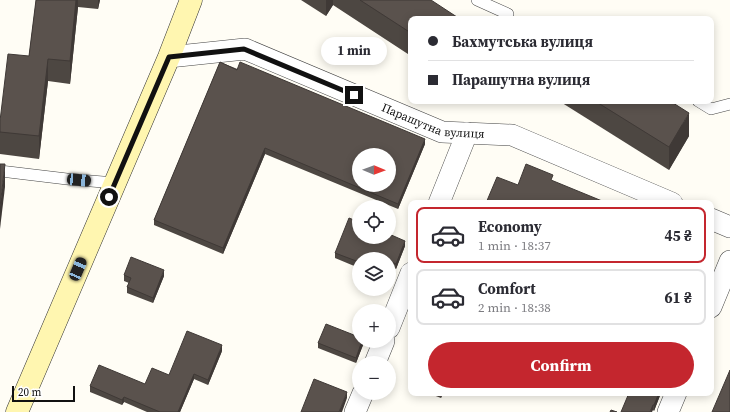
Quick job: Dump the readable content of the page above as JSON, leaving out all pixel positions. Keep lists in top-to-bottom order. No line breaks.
{"streets":{"street":["Парашутна вулиця"]},"scale_bar":"20 m","north":"right","page":{"banner":["Бахмутська вулиця","Парашутна вулиця"],"bubble":"1 min","map_buttons":["+","−"],"list":[{"name":"Economy","note":"1 min · 18:37","value":"45 ₴"},{"name":"Comfort","note":"2 min · 18:38","value":"61 ₴"}],"buttons":"Confirm","scale":"20 m"}}
